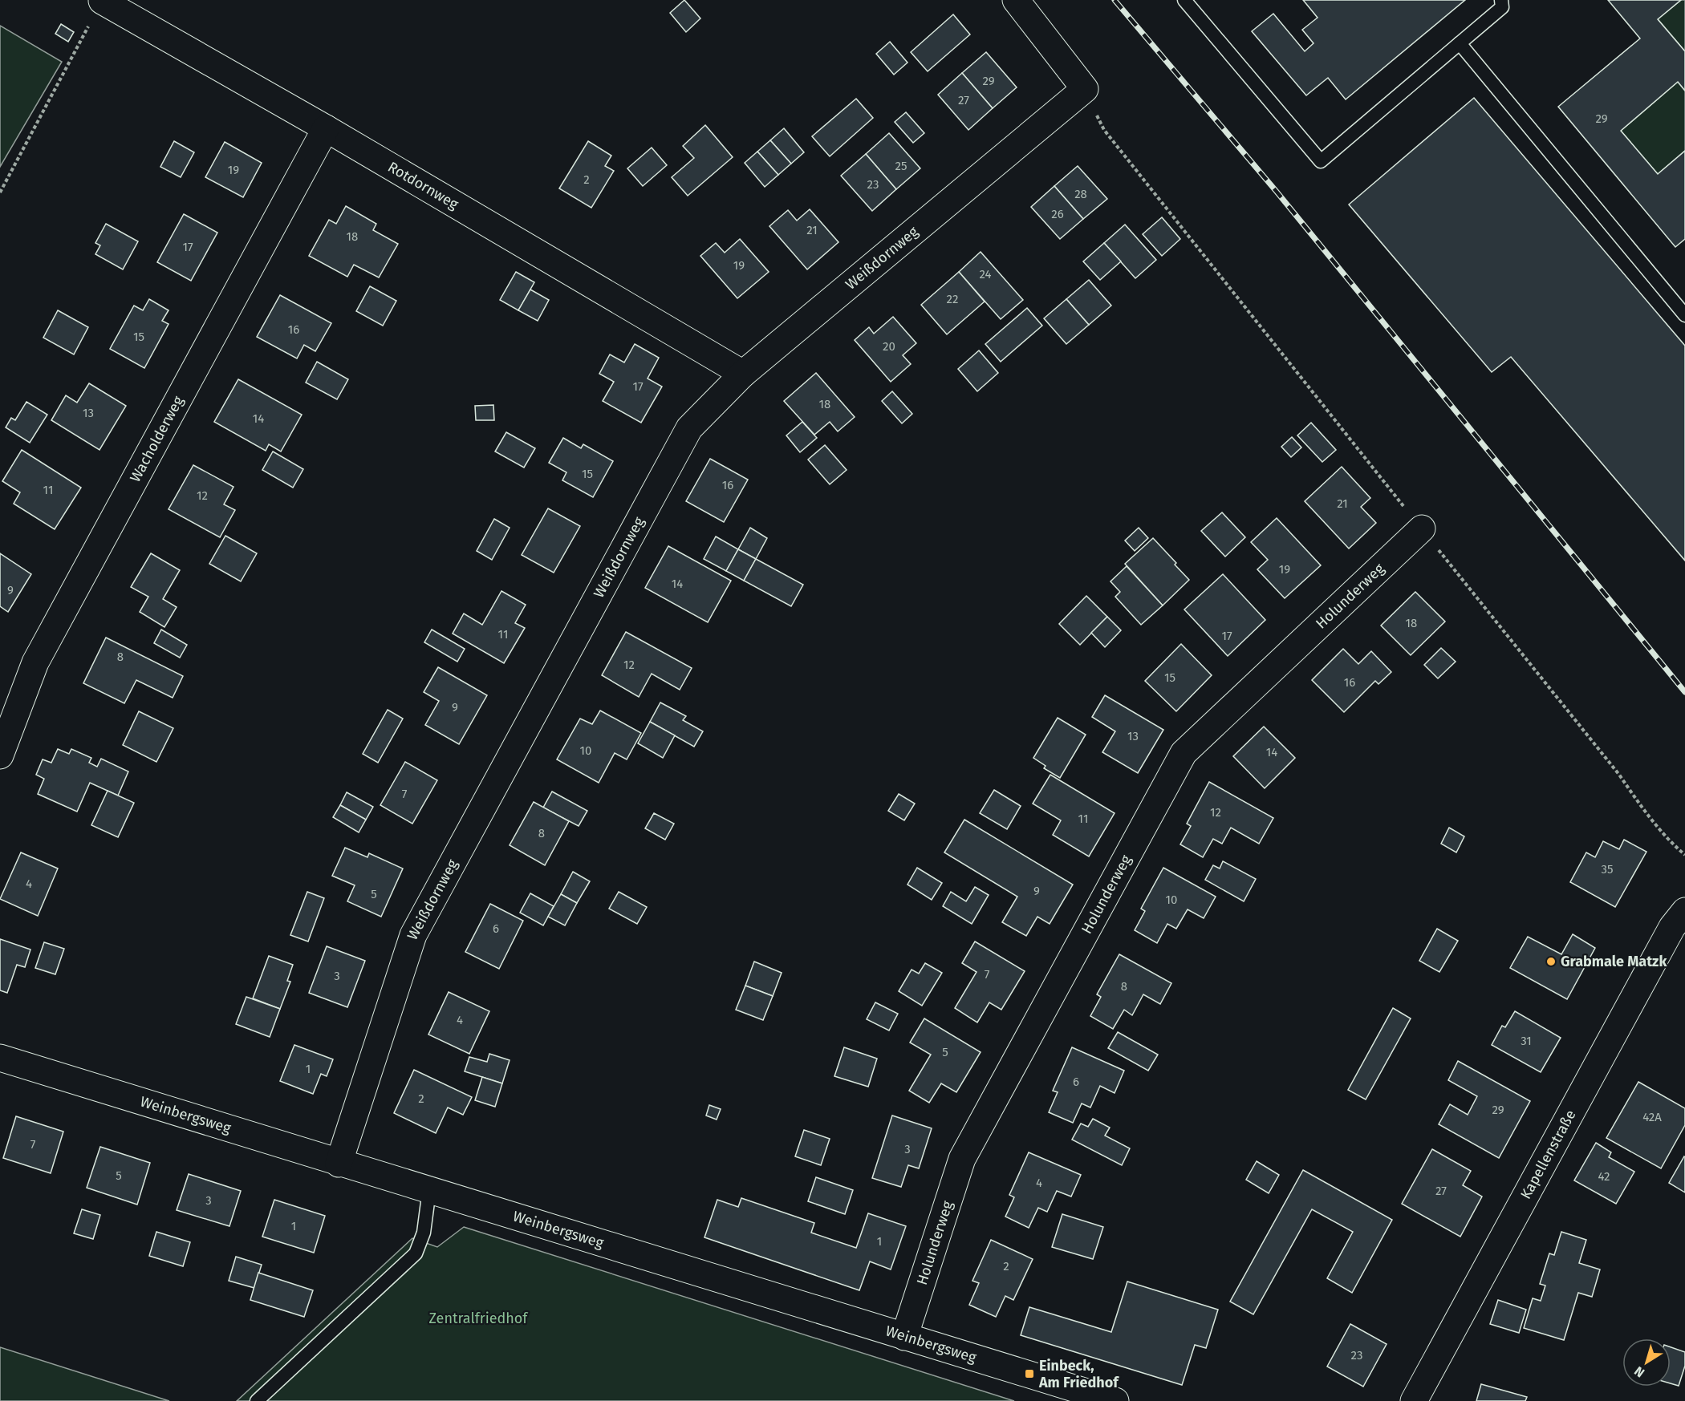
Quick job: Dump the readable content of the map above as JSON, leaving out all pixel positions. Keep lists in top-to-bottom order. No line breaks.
{"streets":{"street":["Rotdornweg","Weißdornweg","Wacholderweg","Holunderweg","Weinbergsweg","Kapellenstraße"]},"crossings":[["Rotdornweg","Weißdornweg"],["Rotdornweg","Wacholderweg"],["Weißdornweg","Weinbergsweg"],["Holunderweg","Weinbergsweg"]],"parks":["Zentralfriedhof"],"places":{"other":["Grabmale Matzk"],"transit":["Einbeck, Am Friedhof"]},"house_numbers":["29","27","29","25","19","2","23","28","26","21","18","17","19","24","22","16","15","20","17","18","13","14","15","16","11","12","21","19","14","9","18","11","17","8","12","15","16","9","13","10","14","7","12","11","8","35","4","9","5","10","6","7","3","8","4","31","5","1","6","2","29","42A","7","3","5","42","4","27","3","1","1","2","23"],"north":"bottom left"}
